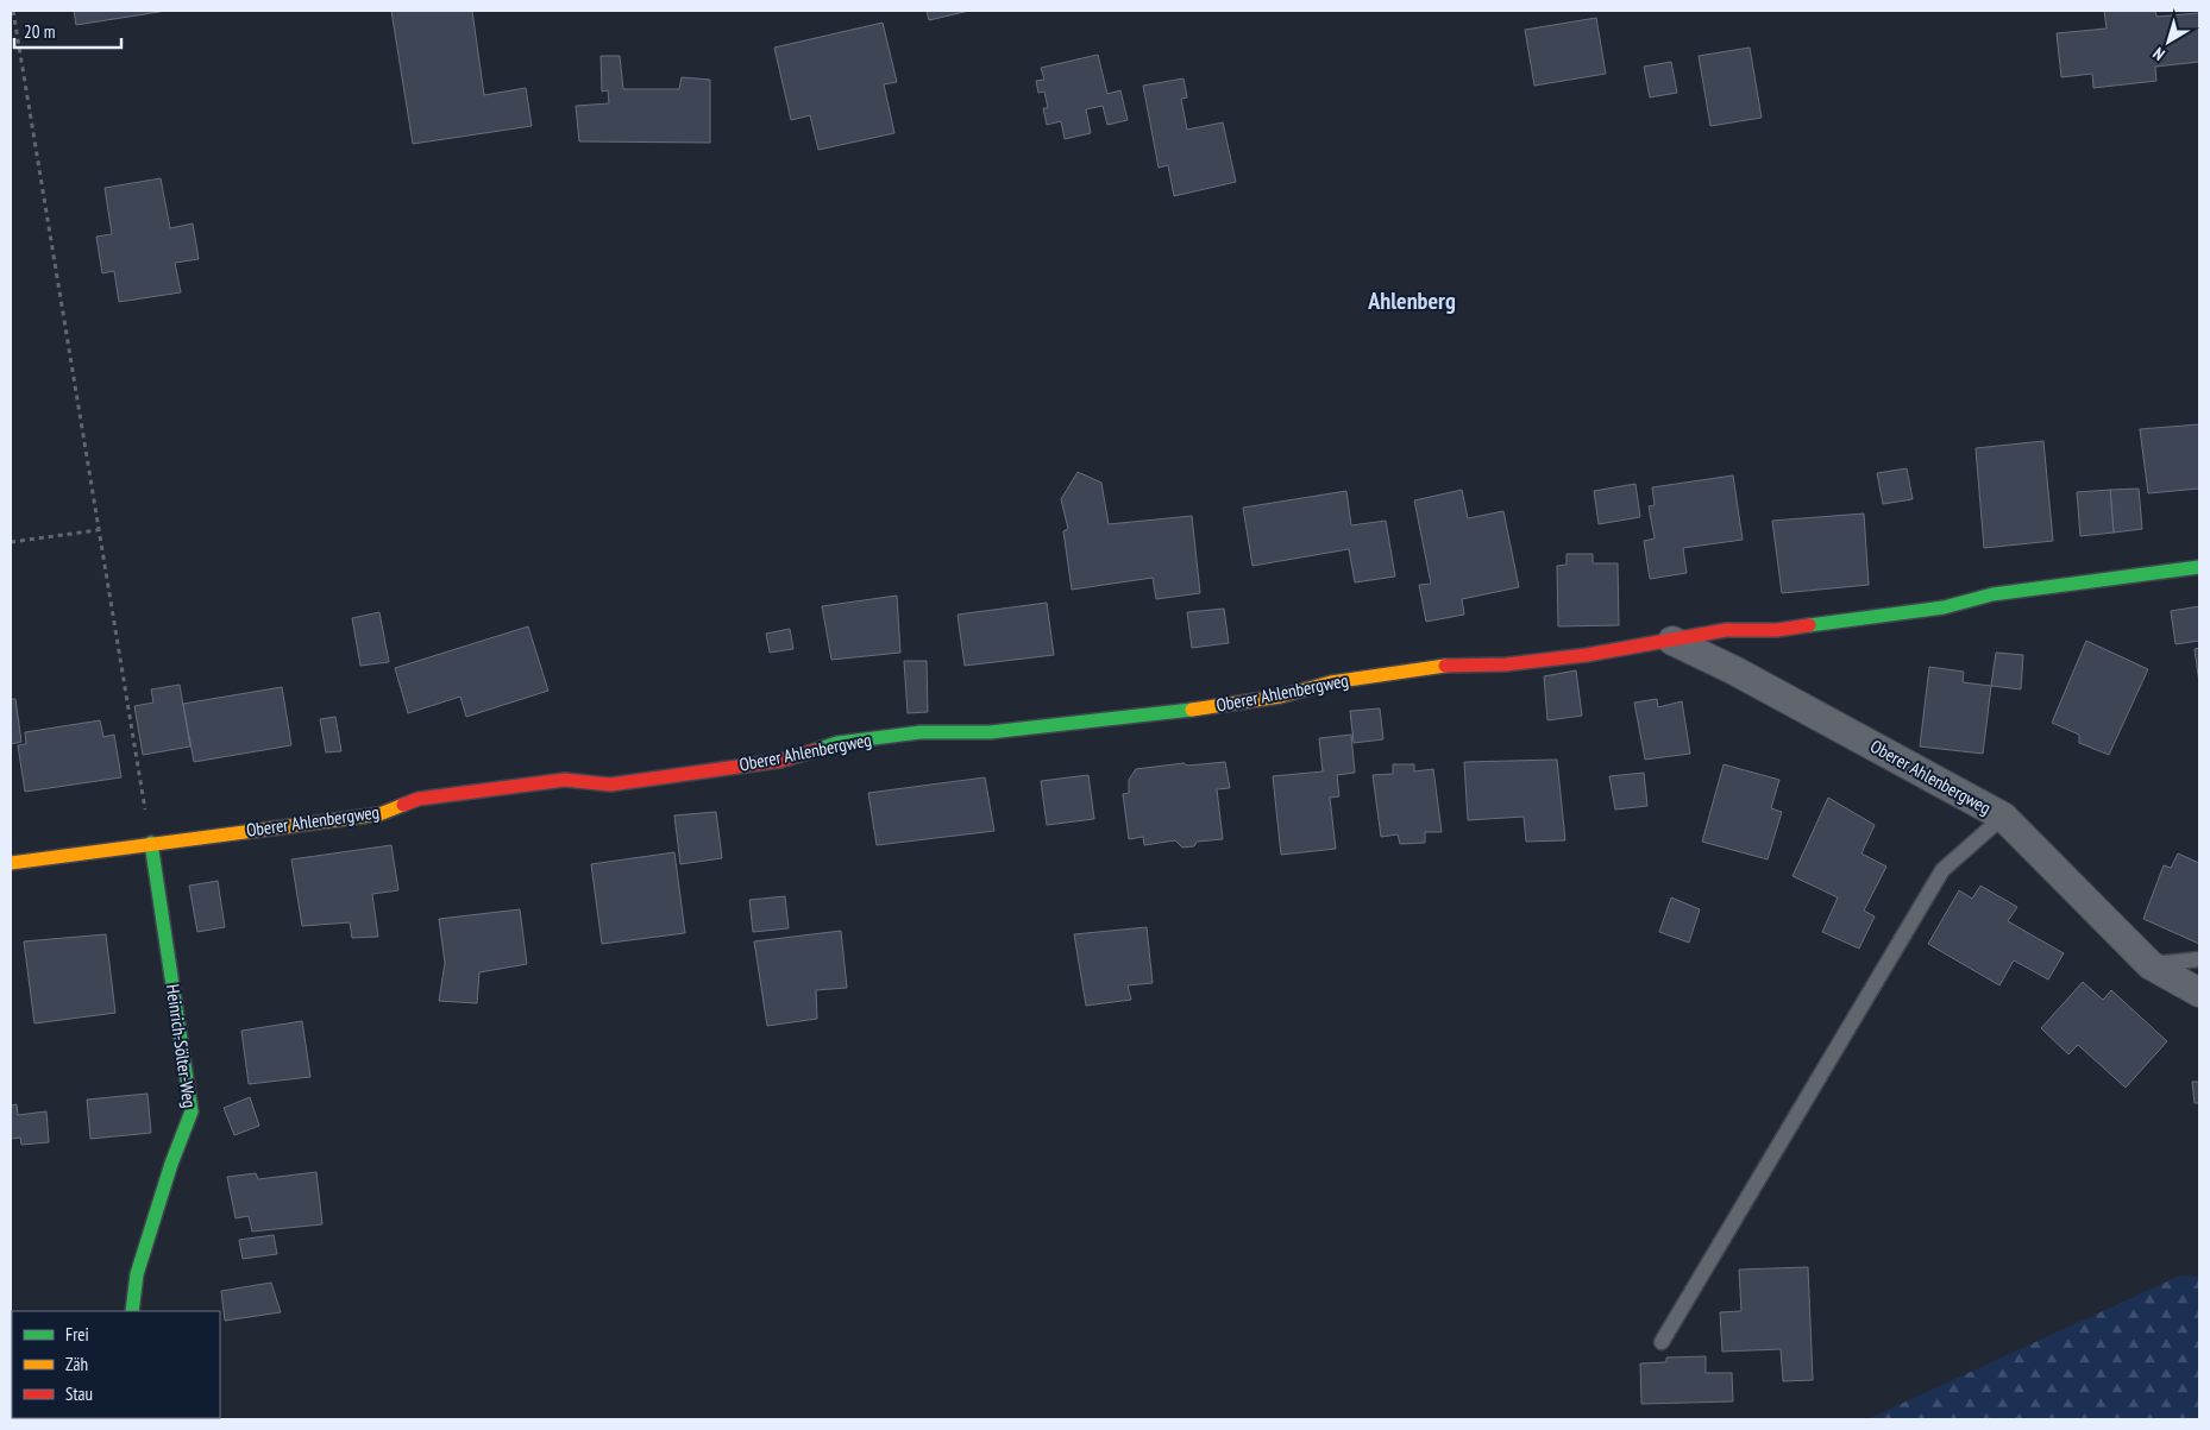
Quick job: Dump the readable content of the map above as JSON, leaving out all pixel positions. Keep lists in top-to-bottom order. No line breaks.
{"streets":{"street":["Oberer Ahlenbergweg","Heinrich-Sölter-Weg"]},"crossings":[["Oberer Ahlenbergweg","Heinrich-Sölter-Weg"]],"districts":["Ahlenberg"],"legend":["Frei","Zäh","Stau"],"scale_bar":"20 m","north":"bottom left"}
